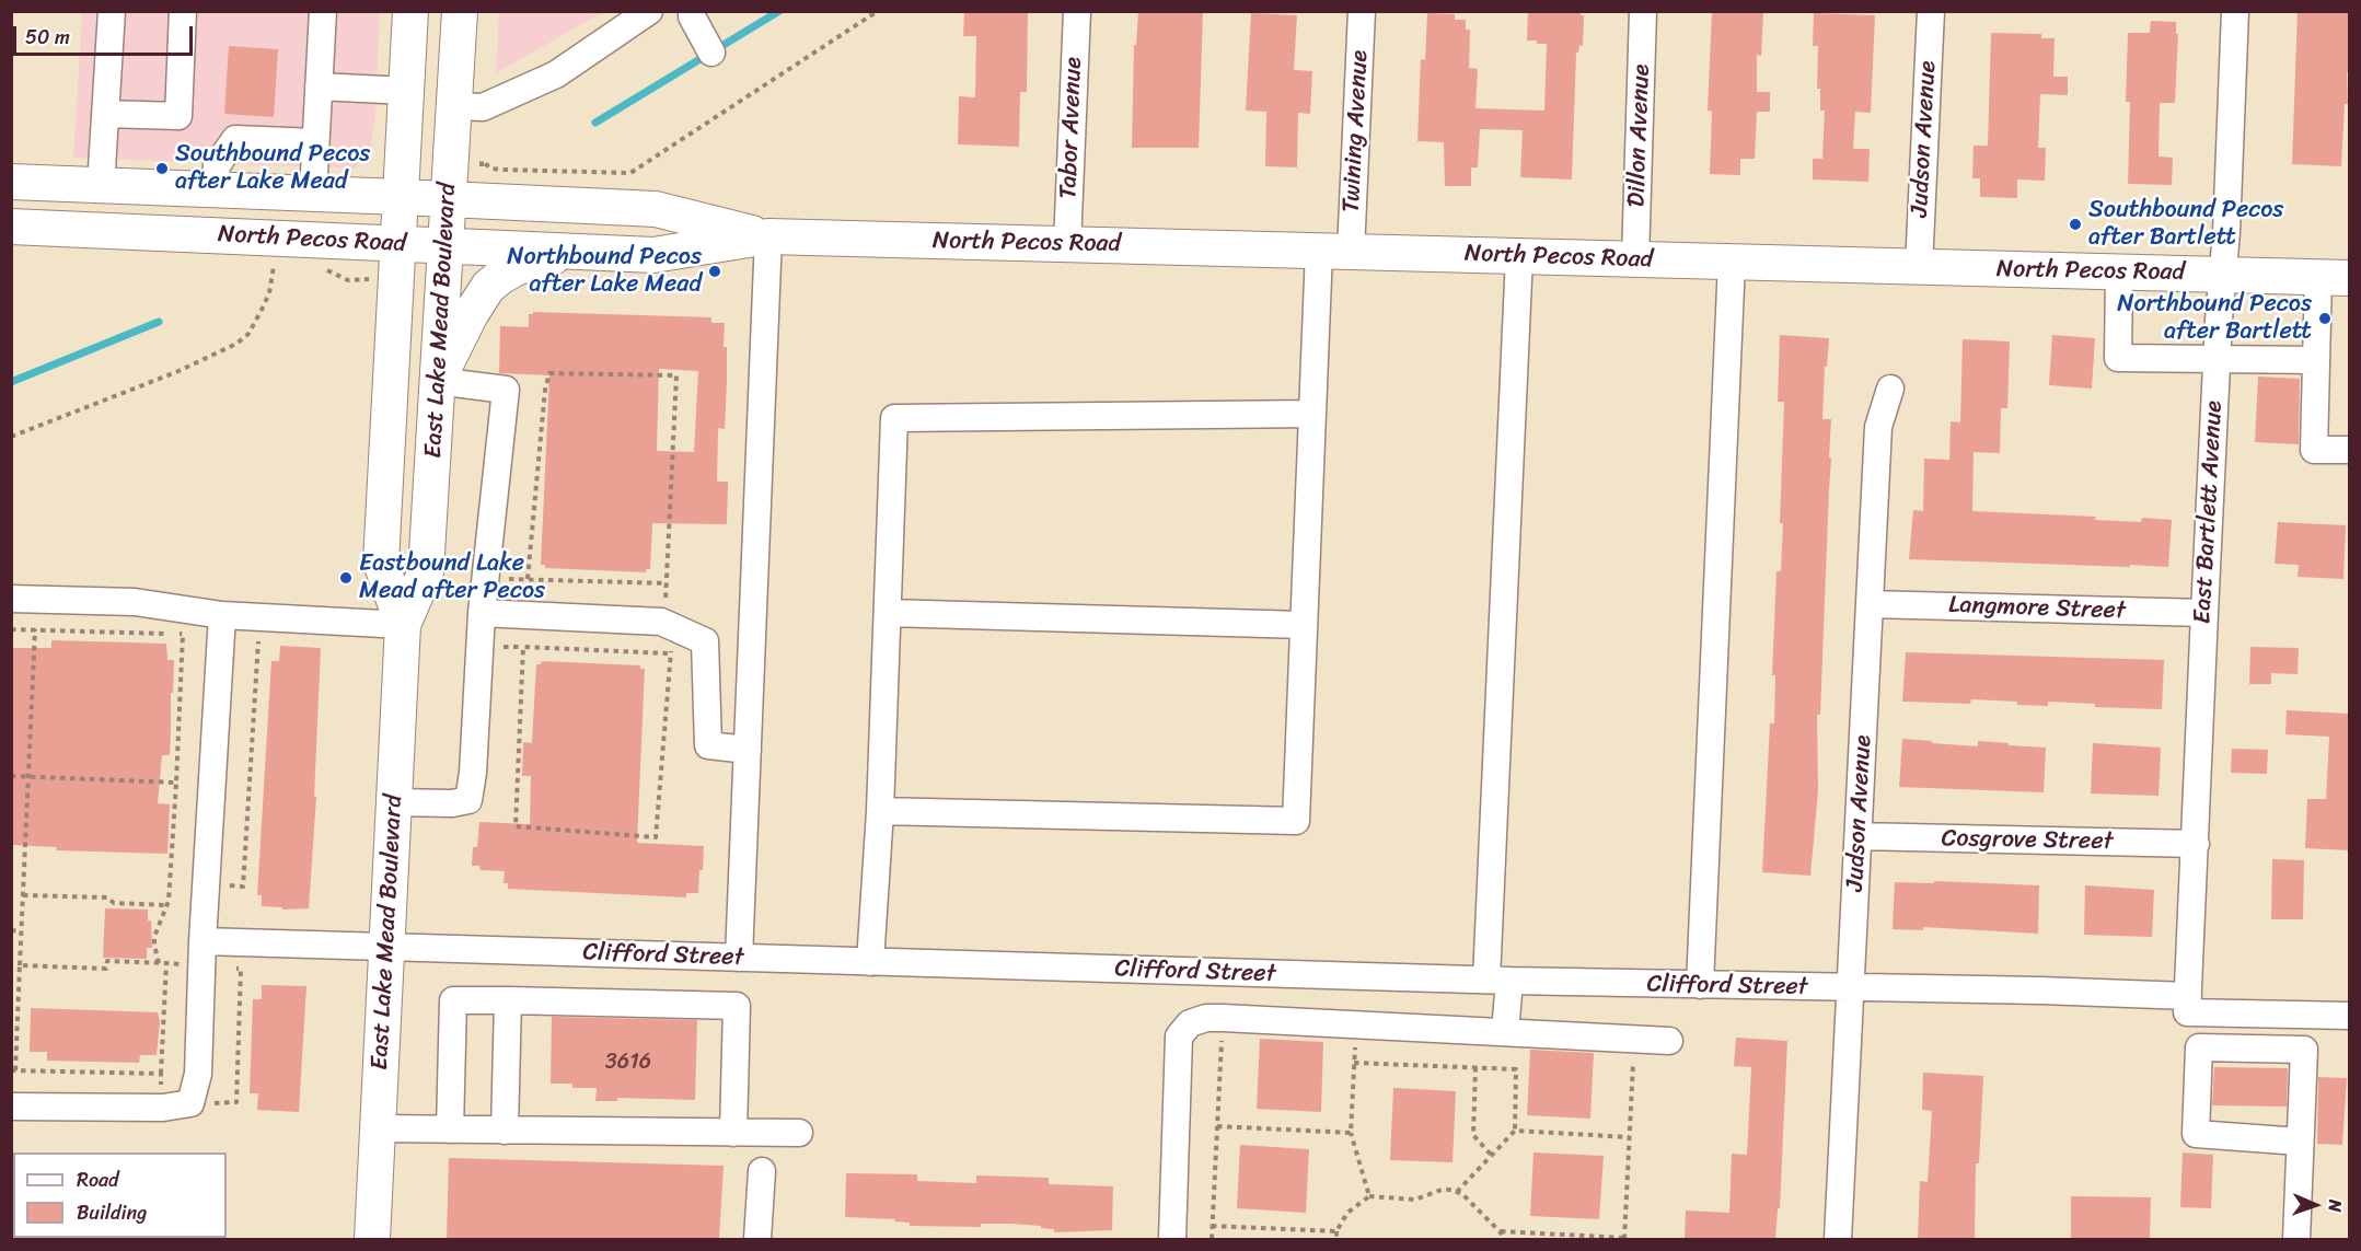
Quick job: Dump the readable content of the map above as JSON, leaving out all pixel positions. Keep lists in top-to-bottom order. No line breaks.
{"streets":{"main road":["North Pecos Road","East Lake Mead Boulevard"],"street":["Tabor Avenue","Twining Avenue","Dillon Avenue","Judson Avenue","East Bartlett Avenue","Langmore Street","Cosgrove Street","Clifford Street"]},"crossings":[["Tabor Avenue","North Pecos Road"],["Twining Avenue","North Pecos Road"],["Dillon Avenue","North Pecos Road"],["Judson Avenue","North Pecos Road"],["Judson Avenue","Langmore Street"],["Judson Avenue","Cosgrove Street"],["Judson Avenue","Clifford Street"],["North Pecos Road","East Lake Mead Boulevard"],["North Pecos Road","East Bartlett Avenue"],["East Lake Mead Boulevard","Clifford Street"],["East Bartlett Avenue","Langmore Street"],["East Bartlett Avenue","Cosgrove Street"],["East Bartlett Avenue","Clifford Street"]],"places":["Southbound Pecos after Lake Mead","Southbound Pecos after Bartlett","Northbound Pecos after Lake Mead","Northbound Pecos after Bartlett","Eastbound Lake Mead after Pecos"],"house_numbers":["3616"],"legend":["Road","Building"],"scale_bar":"50 m","north":"right"}
